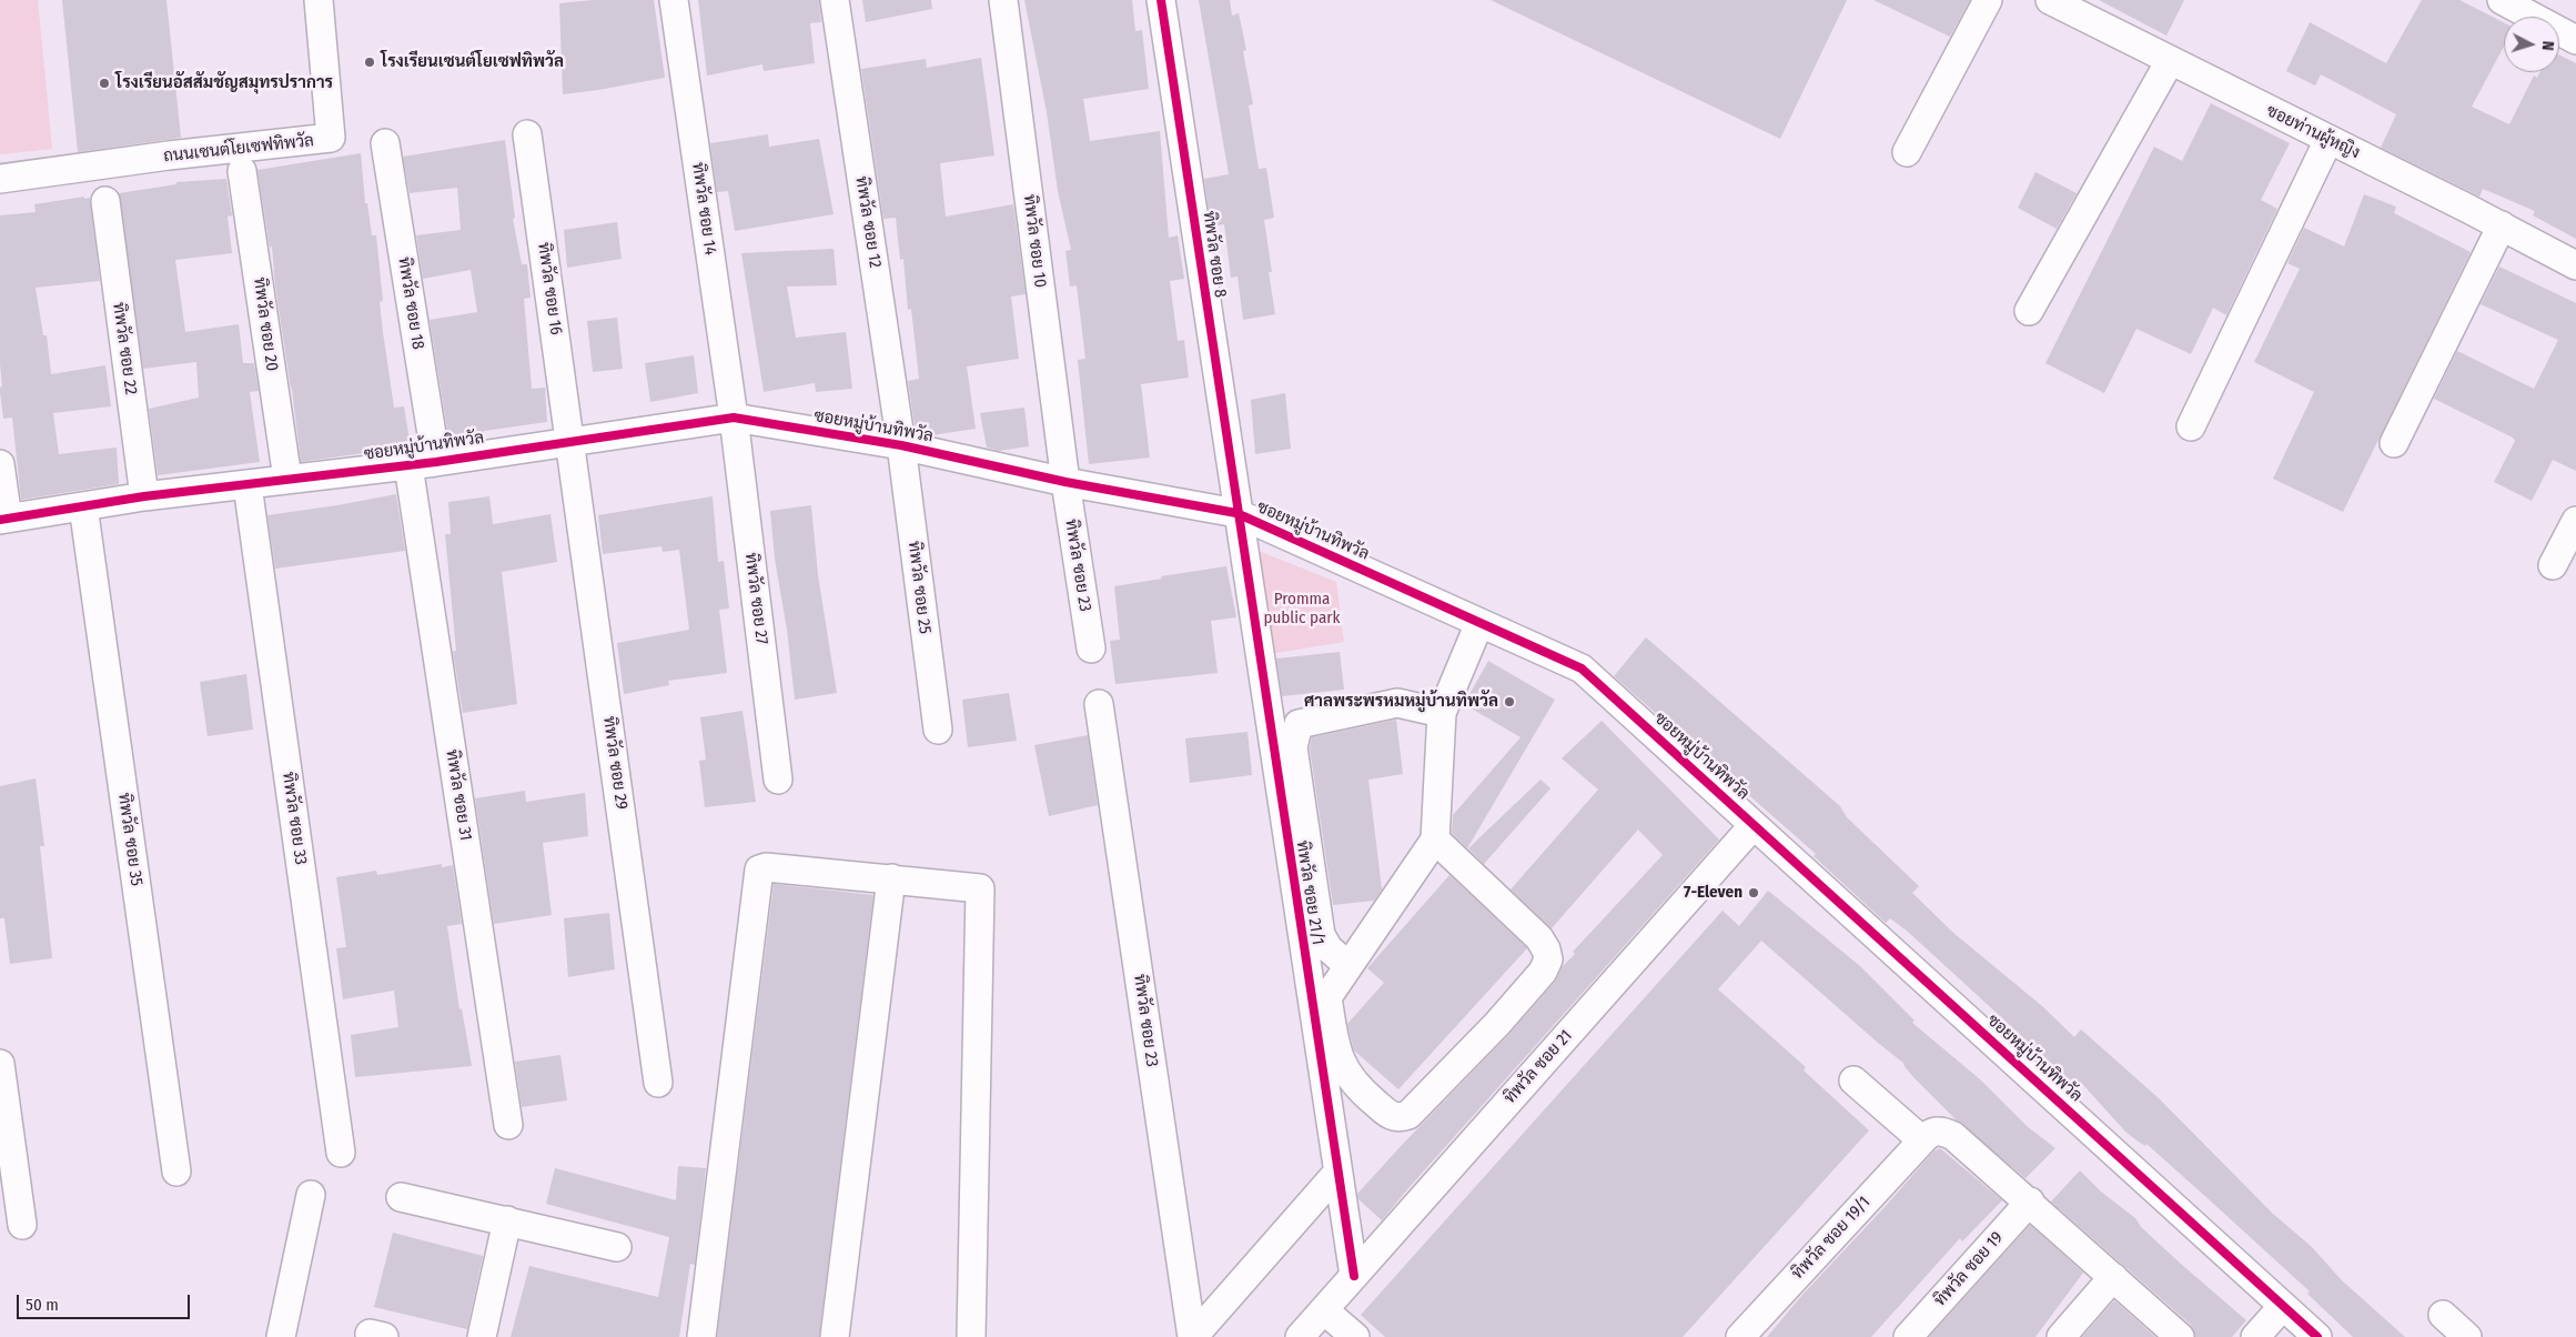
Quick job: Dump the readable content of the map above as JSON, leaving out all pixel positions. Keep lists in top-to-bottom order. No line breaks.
{"streets":{"street":["ซอยท่านผู้หญิง","ถนนเซนต์โยเซฟทิพวัล","ทิพวัล ซอย 14","ทิพวัล ซอย 12","ทิพวัล ซอย 10","ทิพวัล ซอย 8","ทิพวัล ซอย 16","ทิพวัล ซอย 18","ทิพวัล ซอย 20","ทิพวัล ซอย 22","ซอยหมู่บ้านทิพวัล","ทิพวัล ซอย 23","ทิพวัล ซอย 25","ทิพวัล ซอย 27","ทิพวัล ซอย 29","ทิพวัล ซอย 31","ทิพวัล ซอย 33","ทิพวัล ซอย 35","ทิพวัล ซอย 21/1","ทิพวัล ซอย 21","ทิพวัล ซอย 19/1","ทิพวัล ซอย 19"]},"crossings":[["ทิพวัล ซอย 14","ซอยหมู่บ้านทิพวัล"],["ทิพวัล ซอย 14","ทิพวัล ซอย 27"],["ทิพวัล ซอย 12","ซอยหมู่บ้านทิพวัล"],["ทิพวัล ซอย 12","ทิพวัล ซอย 25"],["ทิพวัล ซอย 10","ซอยหมู่บ้านทิพวัล"],["ทิพวัล ซอย 10","ทิพวัล ซอย 23"],["ทิพวัล ซอย 8","ซอยหมู่บ้านทิพวัล"],["ทิพวัล ซอย 8","ทิพวัล ซอย 21/1"],["ทิพวัล ซอย 16","ซอยหมู่บ้านทิพวัล"],["ทิพวัล ซอย 16","ทิพวัล ซอย 29"],["ทิพวัล ซอย 18","ซอยหมู่บ้านทิพวัล"],["ทิพวัล ซอย 20","ซอยหมู่บ้านทิพวัล"],["ทิพวัล ซอย 22","ซอยหมู่บ้านทิพวัล"],["ซอยหมู่บ้านทิพวัล","ทิพวัล ซอย 23"],["ซอยหมู่บ้านทิพวัล","ทิพวัล ซอย 25"],["ซอยหมู่บ้านทิพวัล","ทิพวัล ซอย 27"],["ซอยหมู่บ้านทิพวัล","ทิพวัล ซอย 29"],["ซอยหมู่บ้านทิพวัล","ทิพวัล ซอย 31"],["ซอยหมู่บ้านทิพวัล","ทิพวัล ซอย 33"],["ซอยหมู่บ้านทิพวัล","ทิพวัล ซอย 35"],["ซอยหมู่บ้านทิพวัล","ทิพวัล ซอย 21/1"],["ซอยหมู่บ้านทิพวัล","ทิพวัล ซอย 21"],["ทิพวัล ซอย 21/1","ทิพวัล ซอย 21"]],"parks":["Promma public park"],"places":["โรงเรียนเซนต์โยเซฟทิพวัล","โรงเรียนอัสสัมชัญสมุทรปราการ","ศาลพระพรหมหมู่บ้านทิพวัล","7-Eleven"],"scale_bar":"50 m","north":"right"}
